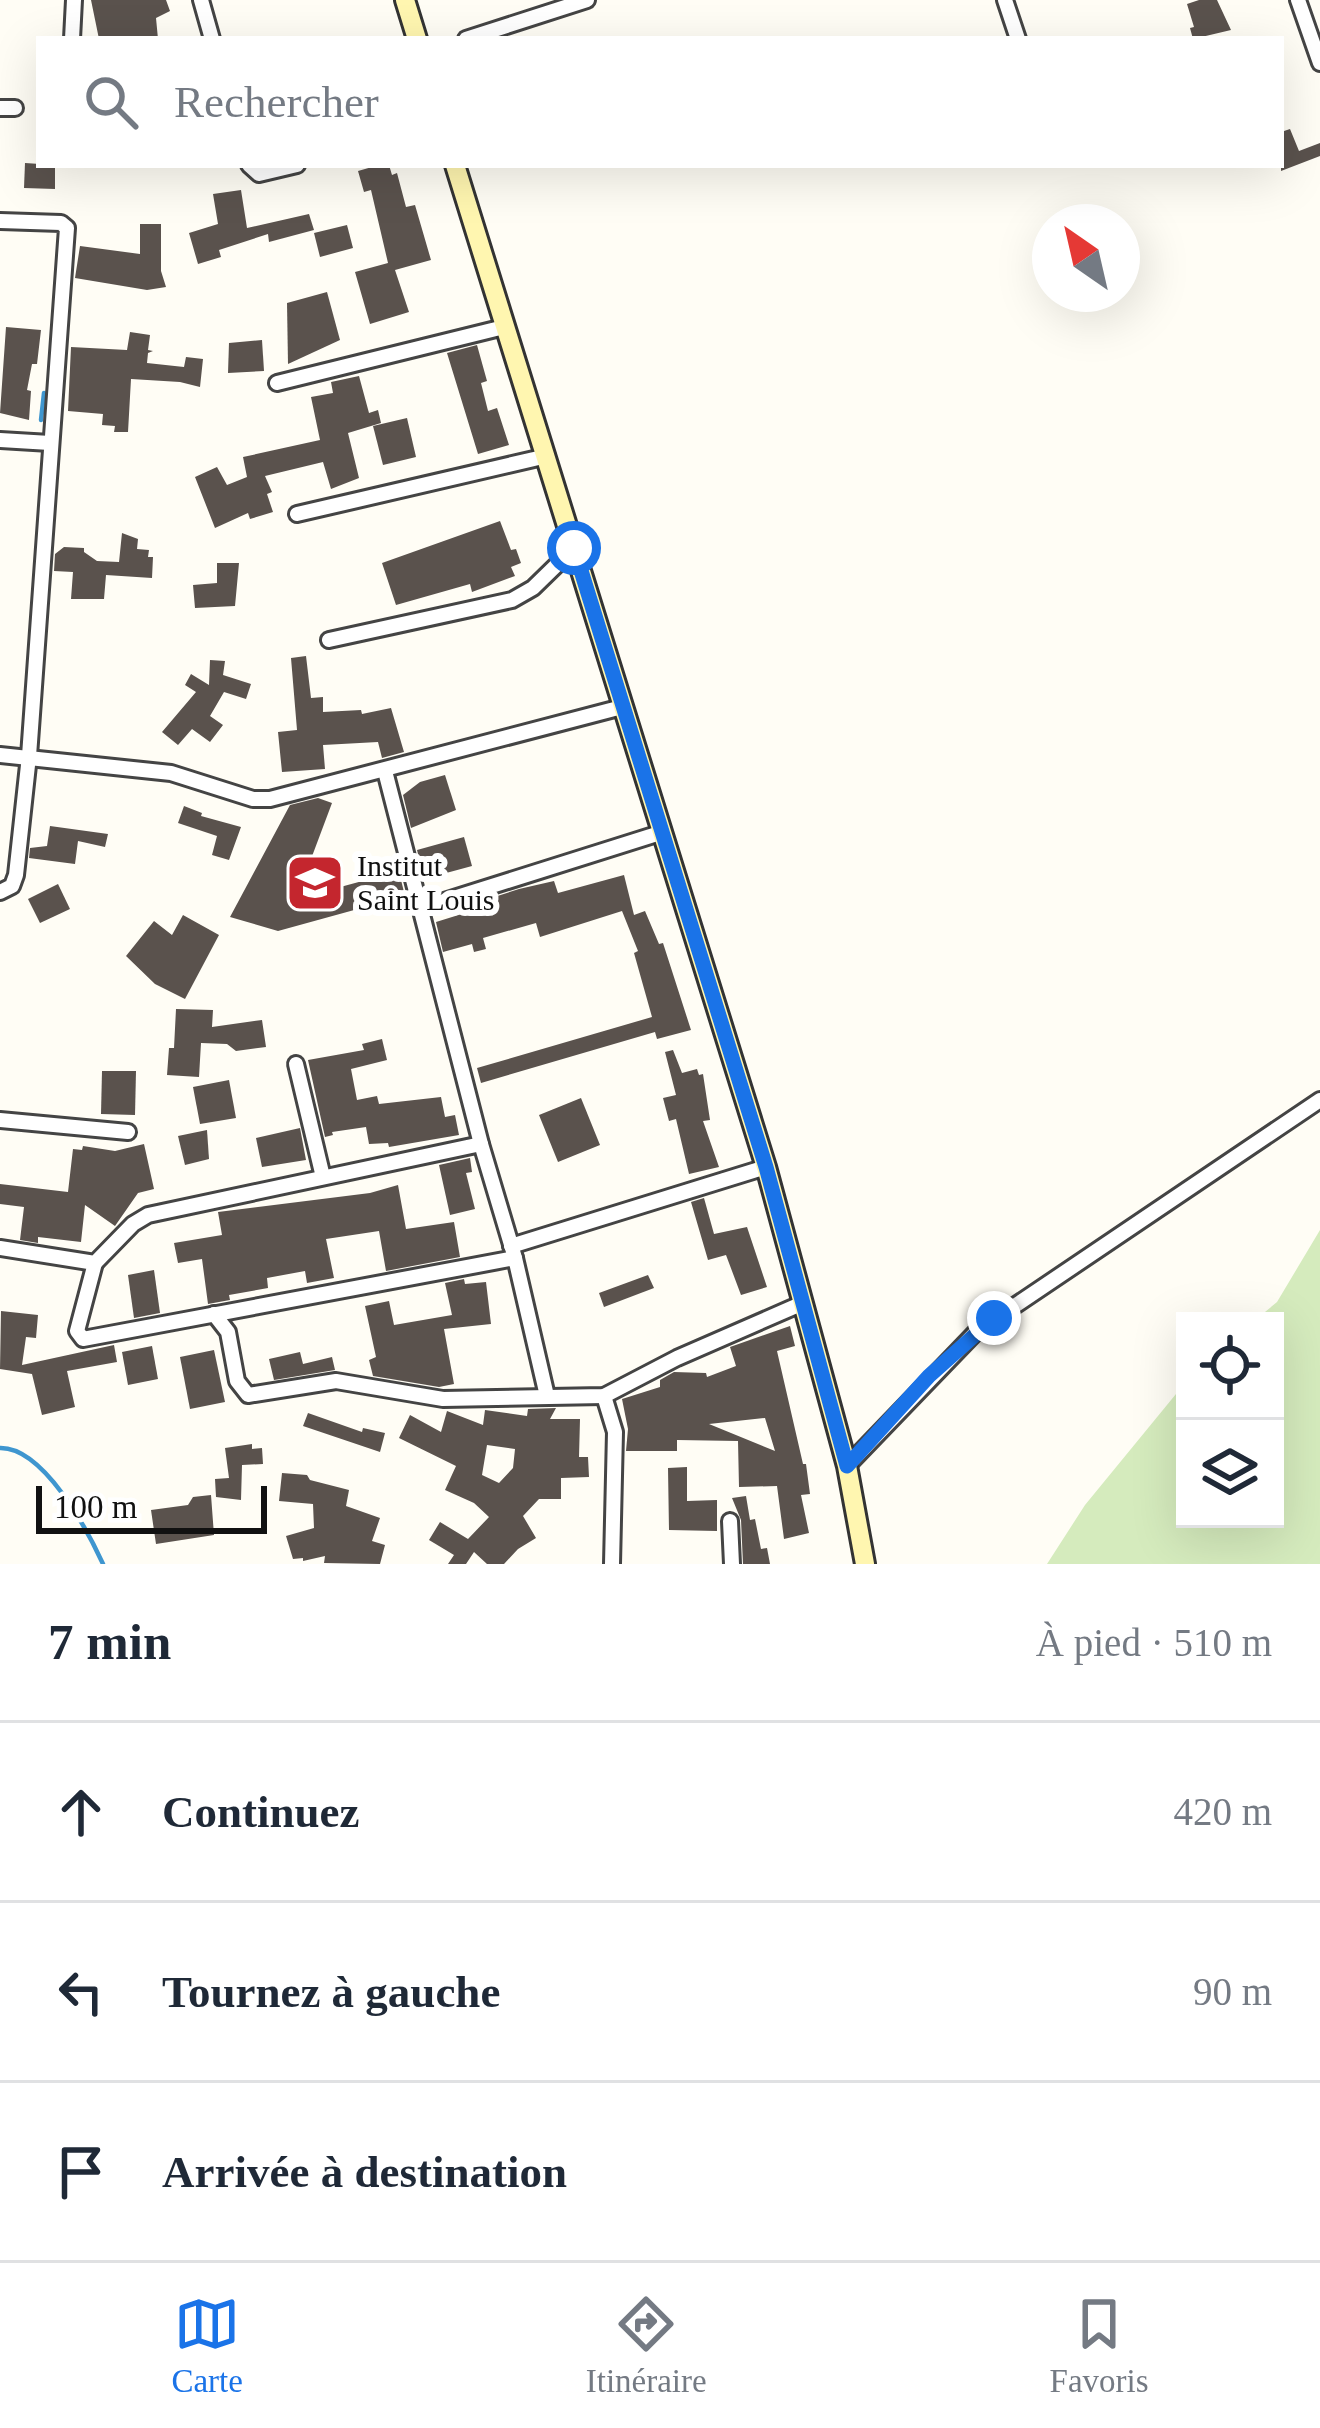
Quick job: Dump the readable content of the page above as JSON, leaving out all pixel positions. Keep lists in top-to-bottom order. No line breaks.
{"places":{"school or university":["Institut Saint Louis"]},"scale_bar":"100 m","north":"top left","page":{"search":"Rechercher","scale":"100 m","heading":["7 min","À pied · 510 m"],"list":[["Continuez","420 m"],["Tournez à gauche","90 m"],"Arrivée à destination"],"nav":["Carte","Itinéraire","Favoris"]}}
